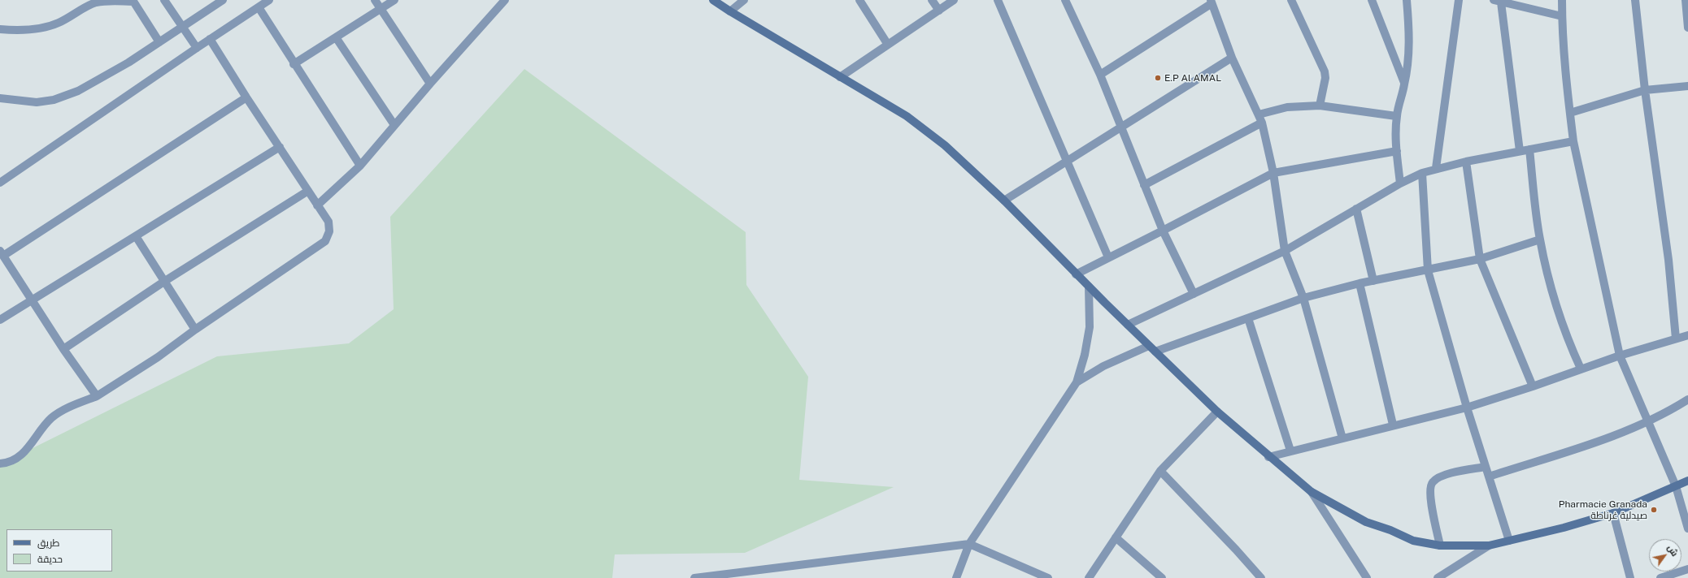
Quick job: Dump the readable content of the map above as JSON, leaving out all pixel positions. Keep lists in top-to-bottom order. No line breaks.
{"places":["E.P Al AMAL","Pharmacie Granada صيدلية غرناطة"],"legend":["طريق","حديقة"],"north":"top right"}
